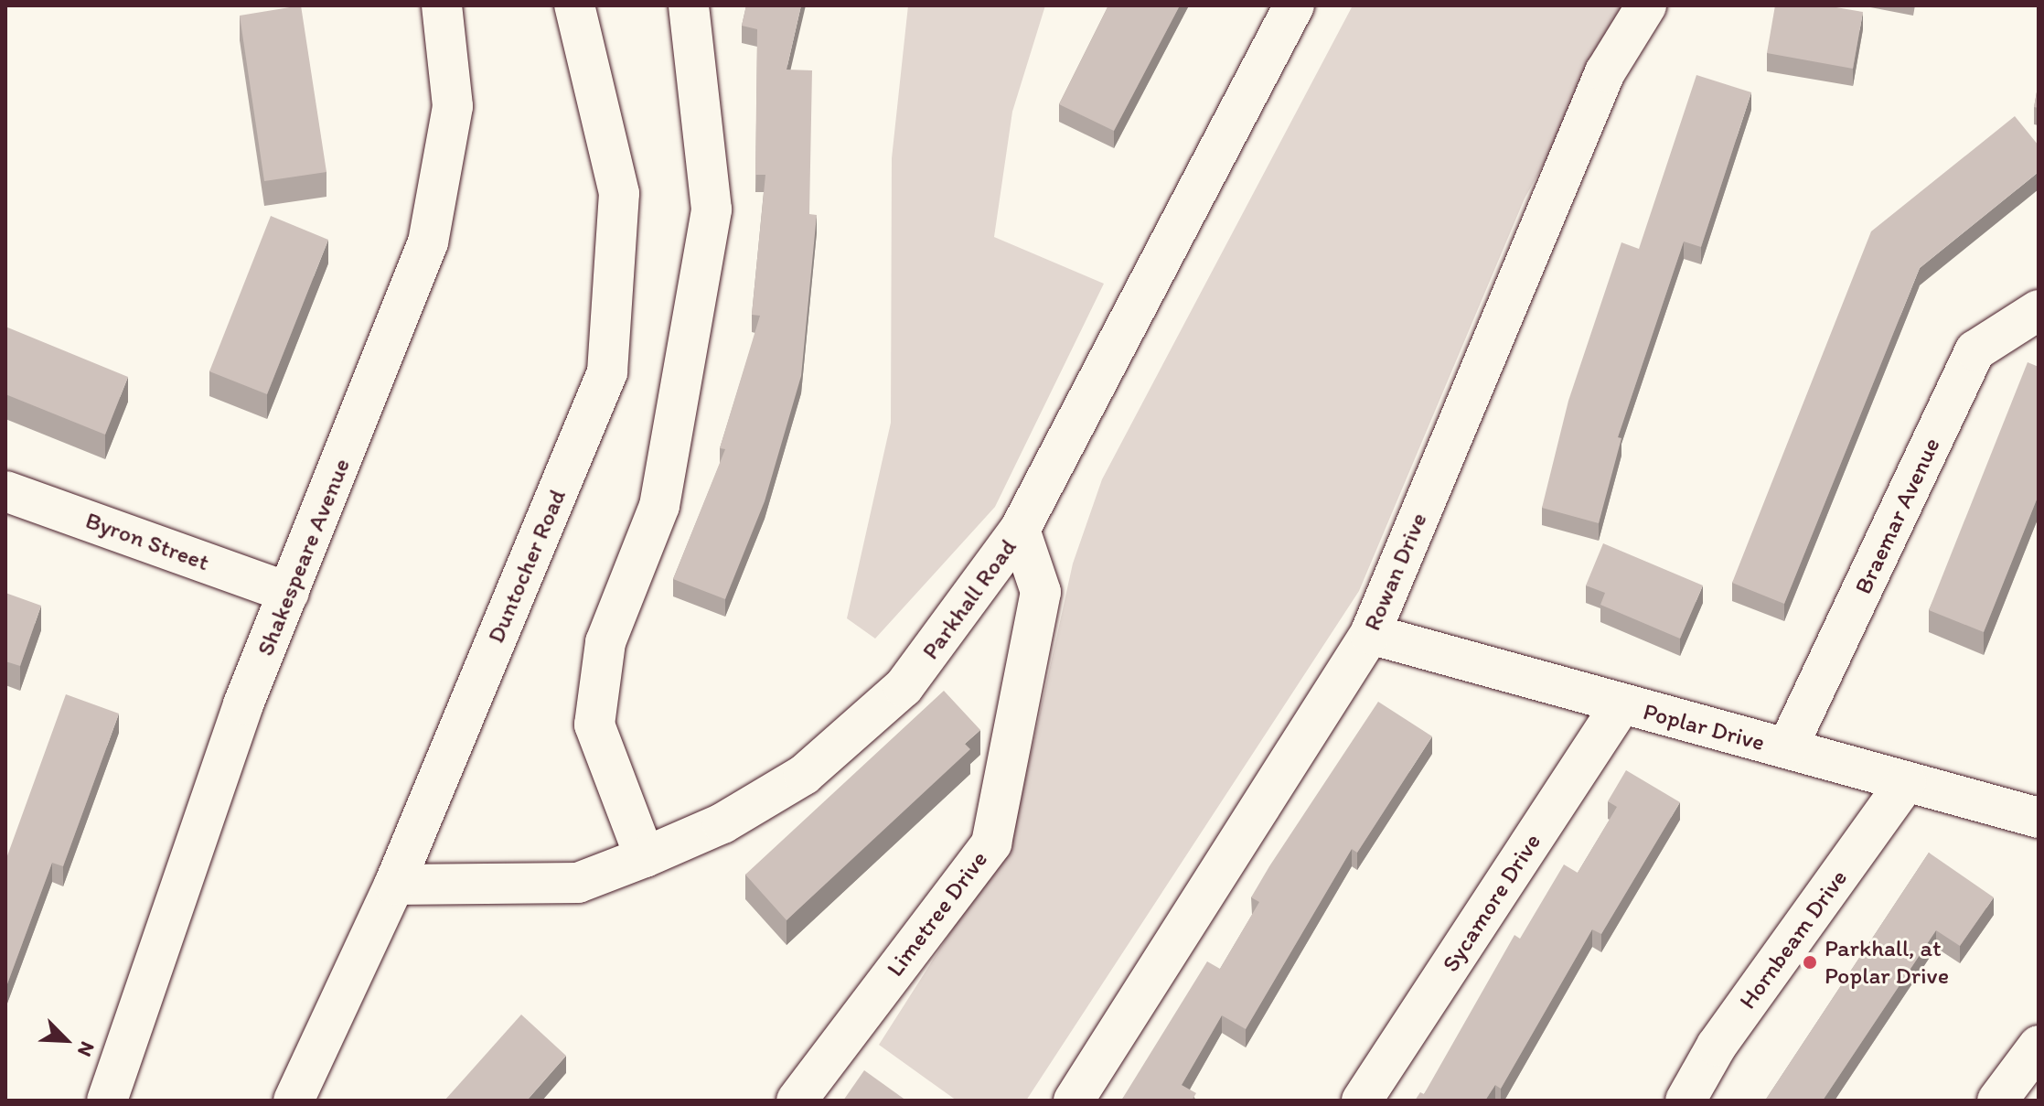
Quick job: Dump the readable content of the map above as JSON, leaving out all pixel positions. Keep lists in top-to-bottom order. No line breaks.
{"streets":{"street":["Braemar Avenue","Byron Street","Shakespeare Avenue","Duntocher Road","Rowan Drive","Parkhall Road","Poplar Drive","Sycamore Drive","Limetree Drive","Hornbeam Drive"]},"crossings":[["Braemar Avenue","Poplar Drive"],["Byron Street","Shakespeare Avenue"],["Duntocher Road","Parkhall Road"],["Rowan Drive","Poplar Drive"],["Parkhall Road","Limetree Drive"],["Poplar Drive","Sycamore Drive"],["Poplar Drive","Hornbeam Drive"]],"places":["Parkhall, at Poplar Drive"],"north":"bottom right"}
